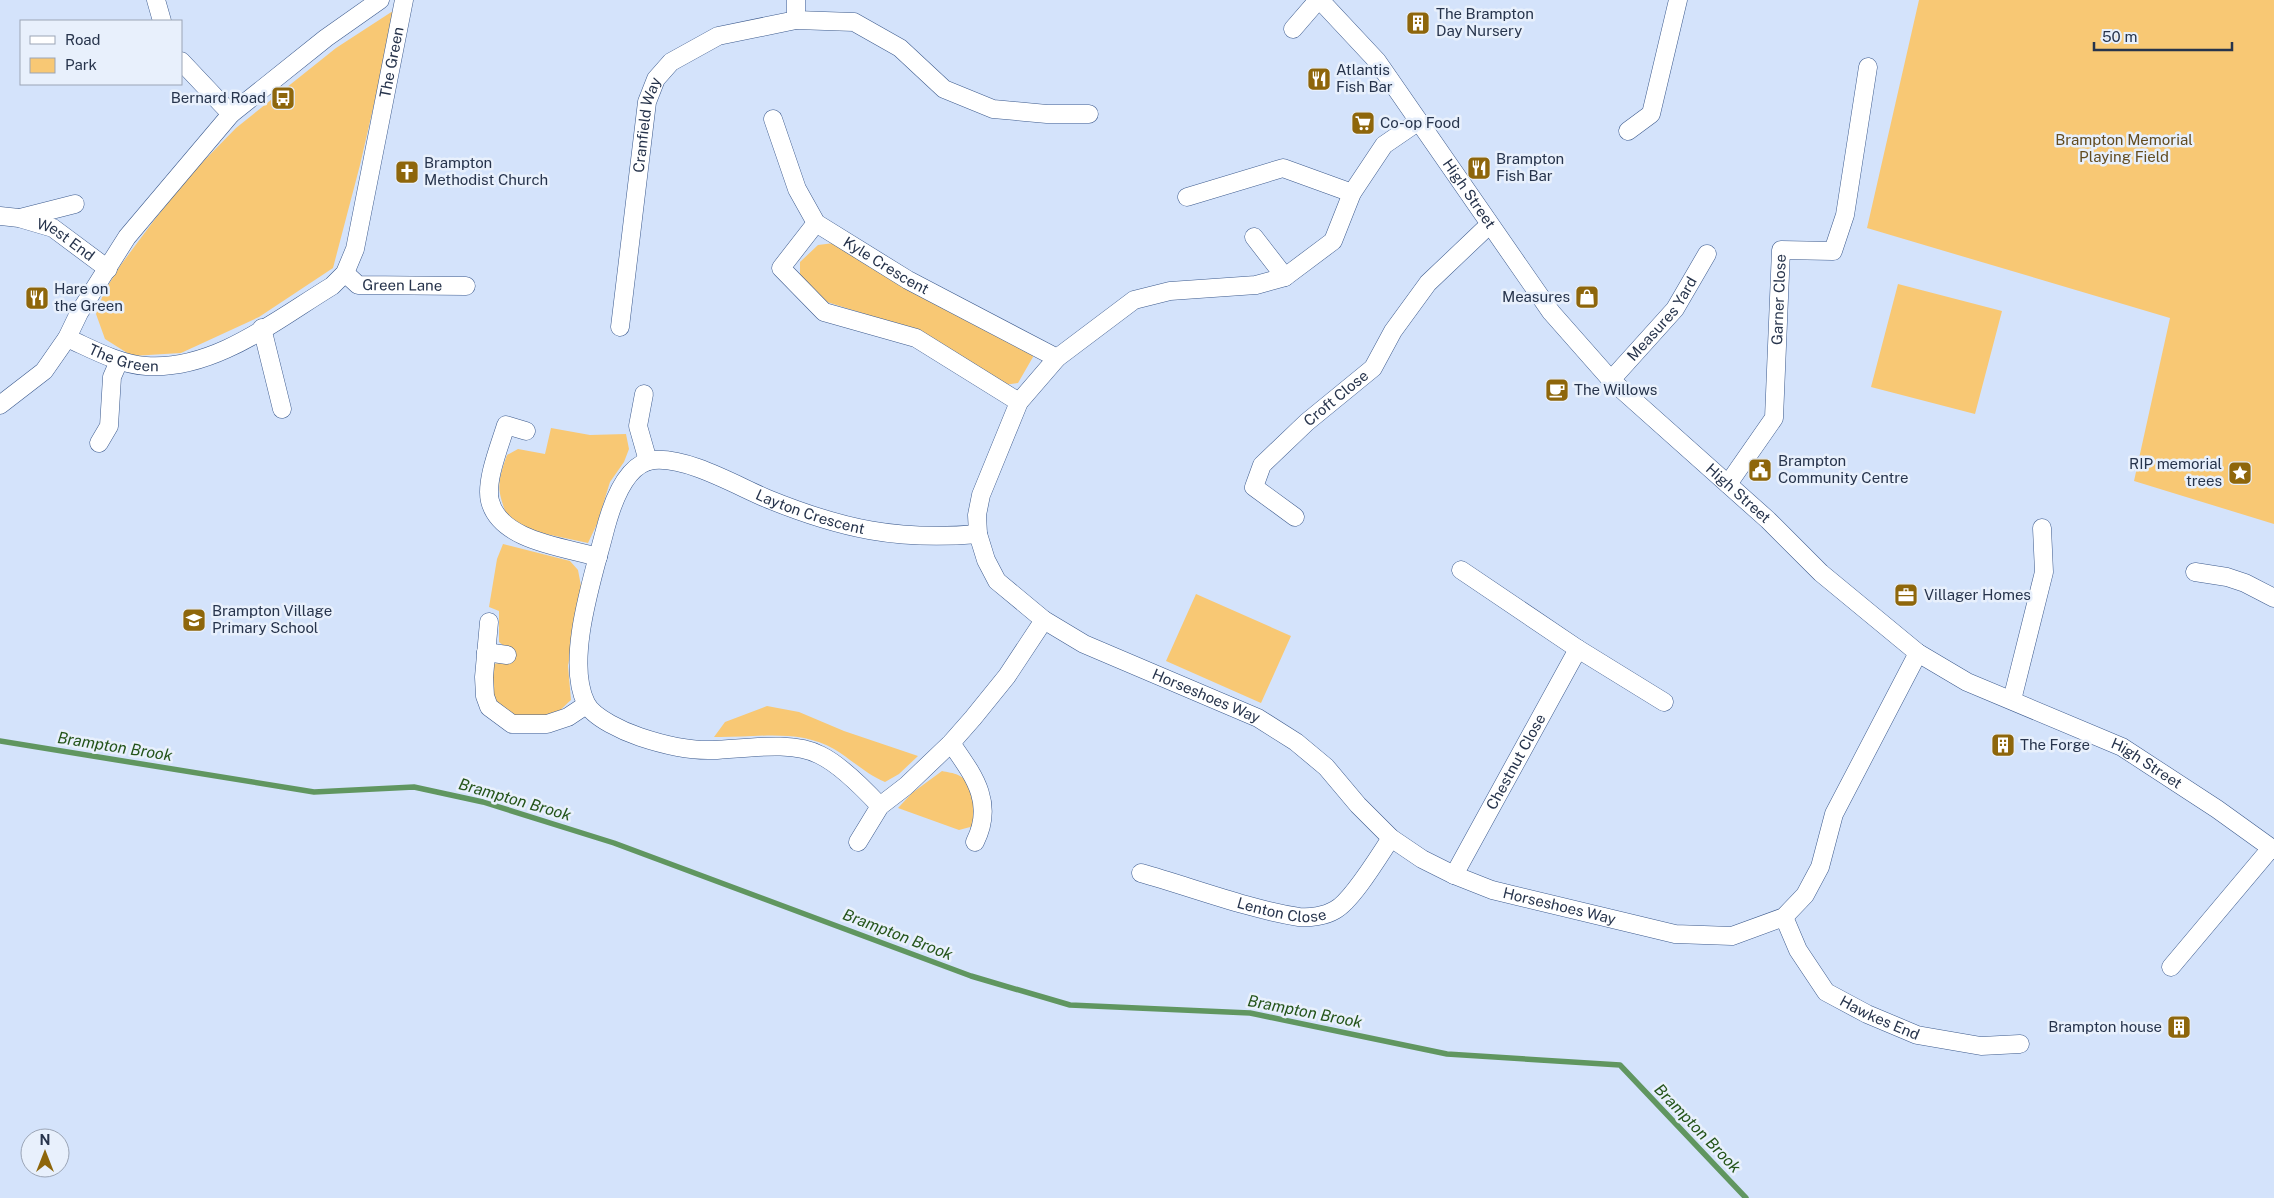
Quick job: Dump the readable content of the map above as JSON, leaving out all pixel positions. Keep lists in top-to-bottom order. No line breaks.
{"streets":{"street":["The Green","Cranfield Way","High Street","West End","Kyle Crescent","Green Lane","Garner Close","Measures Yard","Croft Close","Layton Crescent","Horseshoes Way","Chestnut Close","Lenton Close","Hawkes End"]},"crossings":[["The Green","West End"],["The Green","Green Lane"],["High Street","Garner Close"],["High Street","Measures Yard"],["High Street","Croft Close"],["High Street","Horseshoes Way"],["Kyle Crescent","Horseshoes Way"],["Layton Crescent","Horseshoes Way"],["Horseshoes Way","Chestnut Close"],["Horseshoes Way","Lenton Close"],["Horseshoes Way","Hawkes End"]],"water":["Brampton Brook"],"parks":["Brampton Memorial Playing Field"],"places":{"building":["The Brampton Day Nursery","The Forge","Brampton house"],"restaurant":["Atlantis Fish Bar","Brampton Fish Bar","Hare on the Green"],"bus stop":["Bernard Road"],"supermarket":["Co-op Food"],"church":["Brampton Methodist Church"],"shop":["Measures"],"cafe":["The Willows"],"public building":["Brampton Community Centre"],"place":["RIP memorial trees"],"office":["Villager Homes"],"school or university":["Brampton Village Primary School"]},"legend":["Road","Park"],"scale_bar":"50 m","north":"top"}
